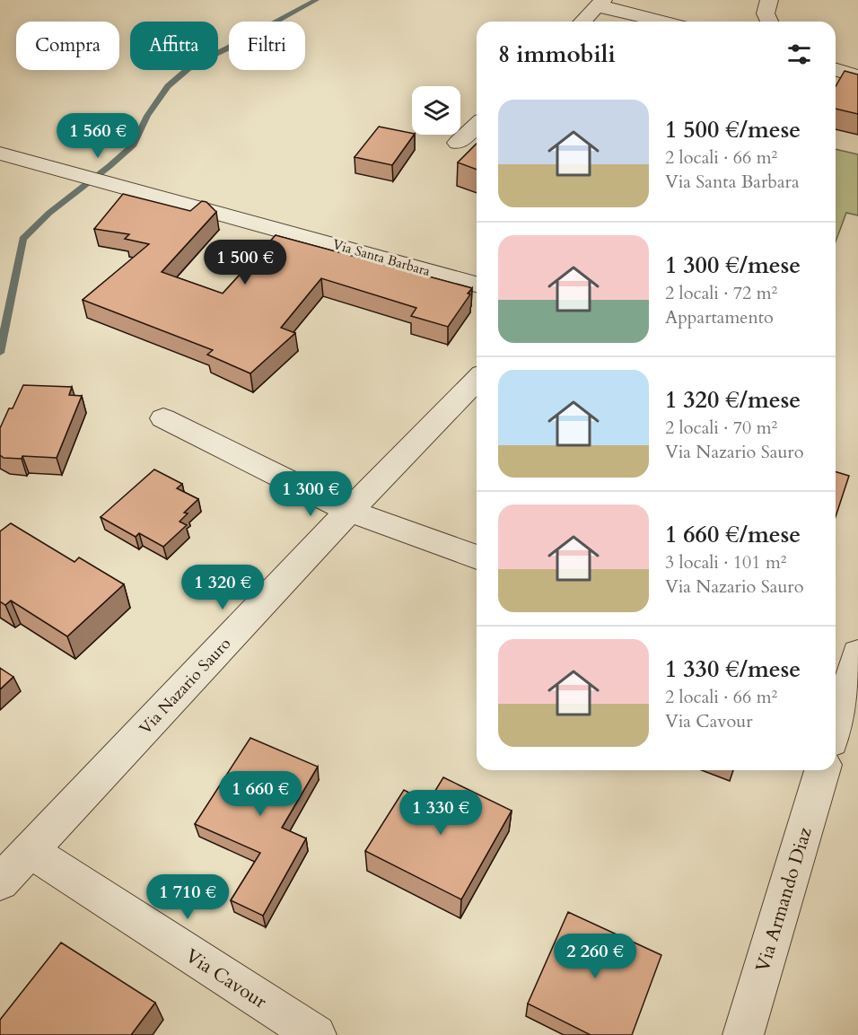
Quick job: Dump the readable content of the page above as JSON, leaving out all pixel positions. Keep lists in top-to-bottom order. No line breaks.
{"streets":{"street":["Via Santa Barbara","Via Nazario Sauro","Via Armando Diaz","Via Cavour"]},"crossings":[["Via Nazario Sauro","Via Cavour"]],"page":{"chip":["Compra","Affitta","Filtri"],"heading":"8 immobili","list":[{"name":"1 500 €/mese","note":"2 locali · 66 m² · Via Santa Barbara"},{"name":"1 300 €/mese","note":"2 locali · 72 m² · Appartamento"},{"name":"1 320 €/mese","note":"2 locali · 70 m² · Via Nazario Sauro"},{"name":"1 660 €/mese","note":"3 locali · 101 m² · Via Nazario Sauro"},{"name":"1 330 €/mese","note":"2 locali · 66 m² · Via Cavour"}],"price":["1 560 €","1 500 €","1 300 €","1 320 €","1 660 €","1 330 €","1 710 €","2 260 €"]}}
